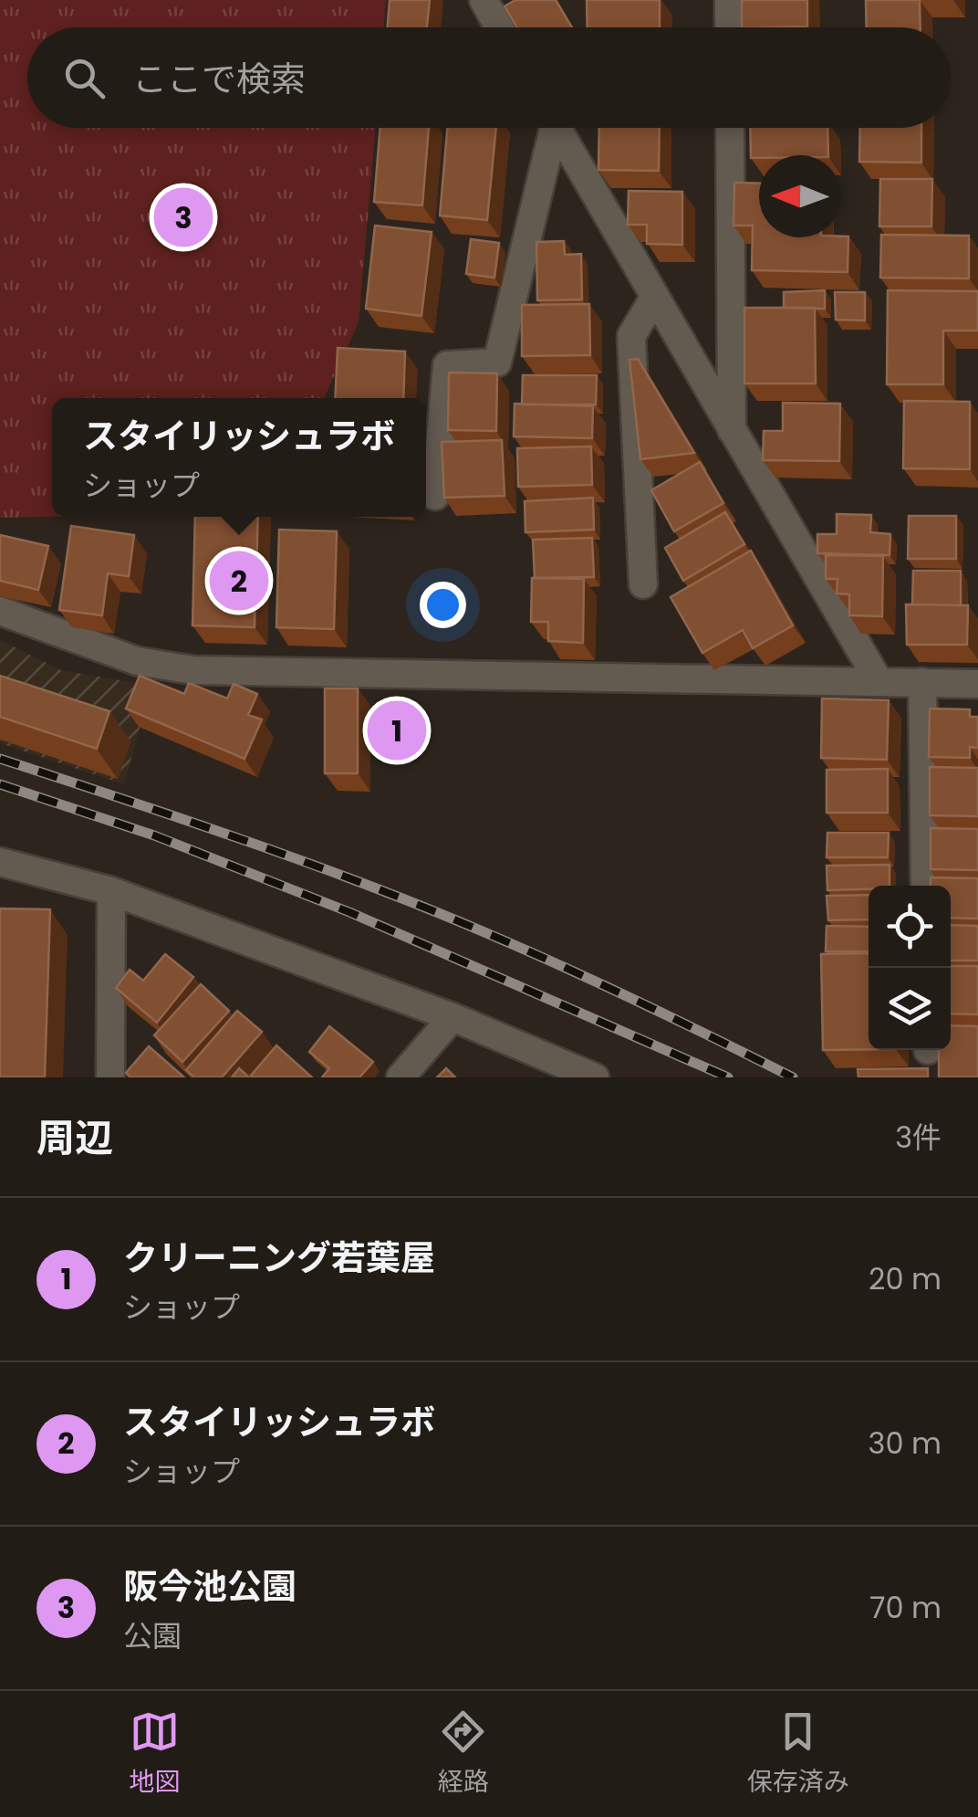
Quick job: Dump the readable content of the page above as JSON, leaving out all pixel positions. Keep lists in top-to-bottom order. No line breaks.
{"north":"left","page":{"search":"ここで検索","pins":["3","2","1"],"popup":["スタイリッシュラボ","ショップ"],"heading":["周辺","3件"],"list":[{"mark":"1","name":"クリーニング若葉屋","note":"ショップ","value":"20 m"},{"mark":"2","name":"スタイリッシュラボ","note":"ショップ","value":"30 m"},{"mark":"3","name":"阪今池公園","note":"公園","value":"70 m"}],"nav":["地図","経路","保存済み"]}}
